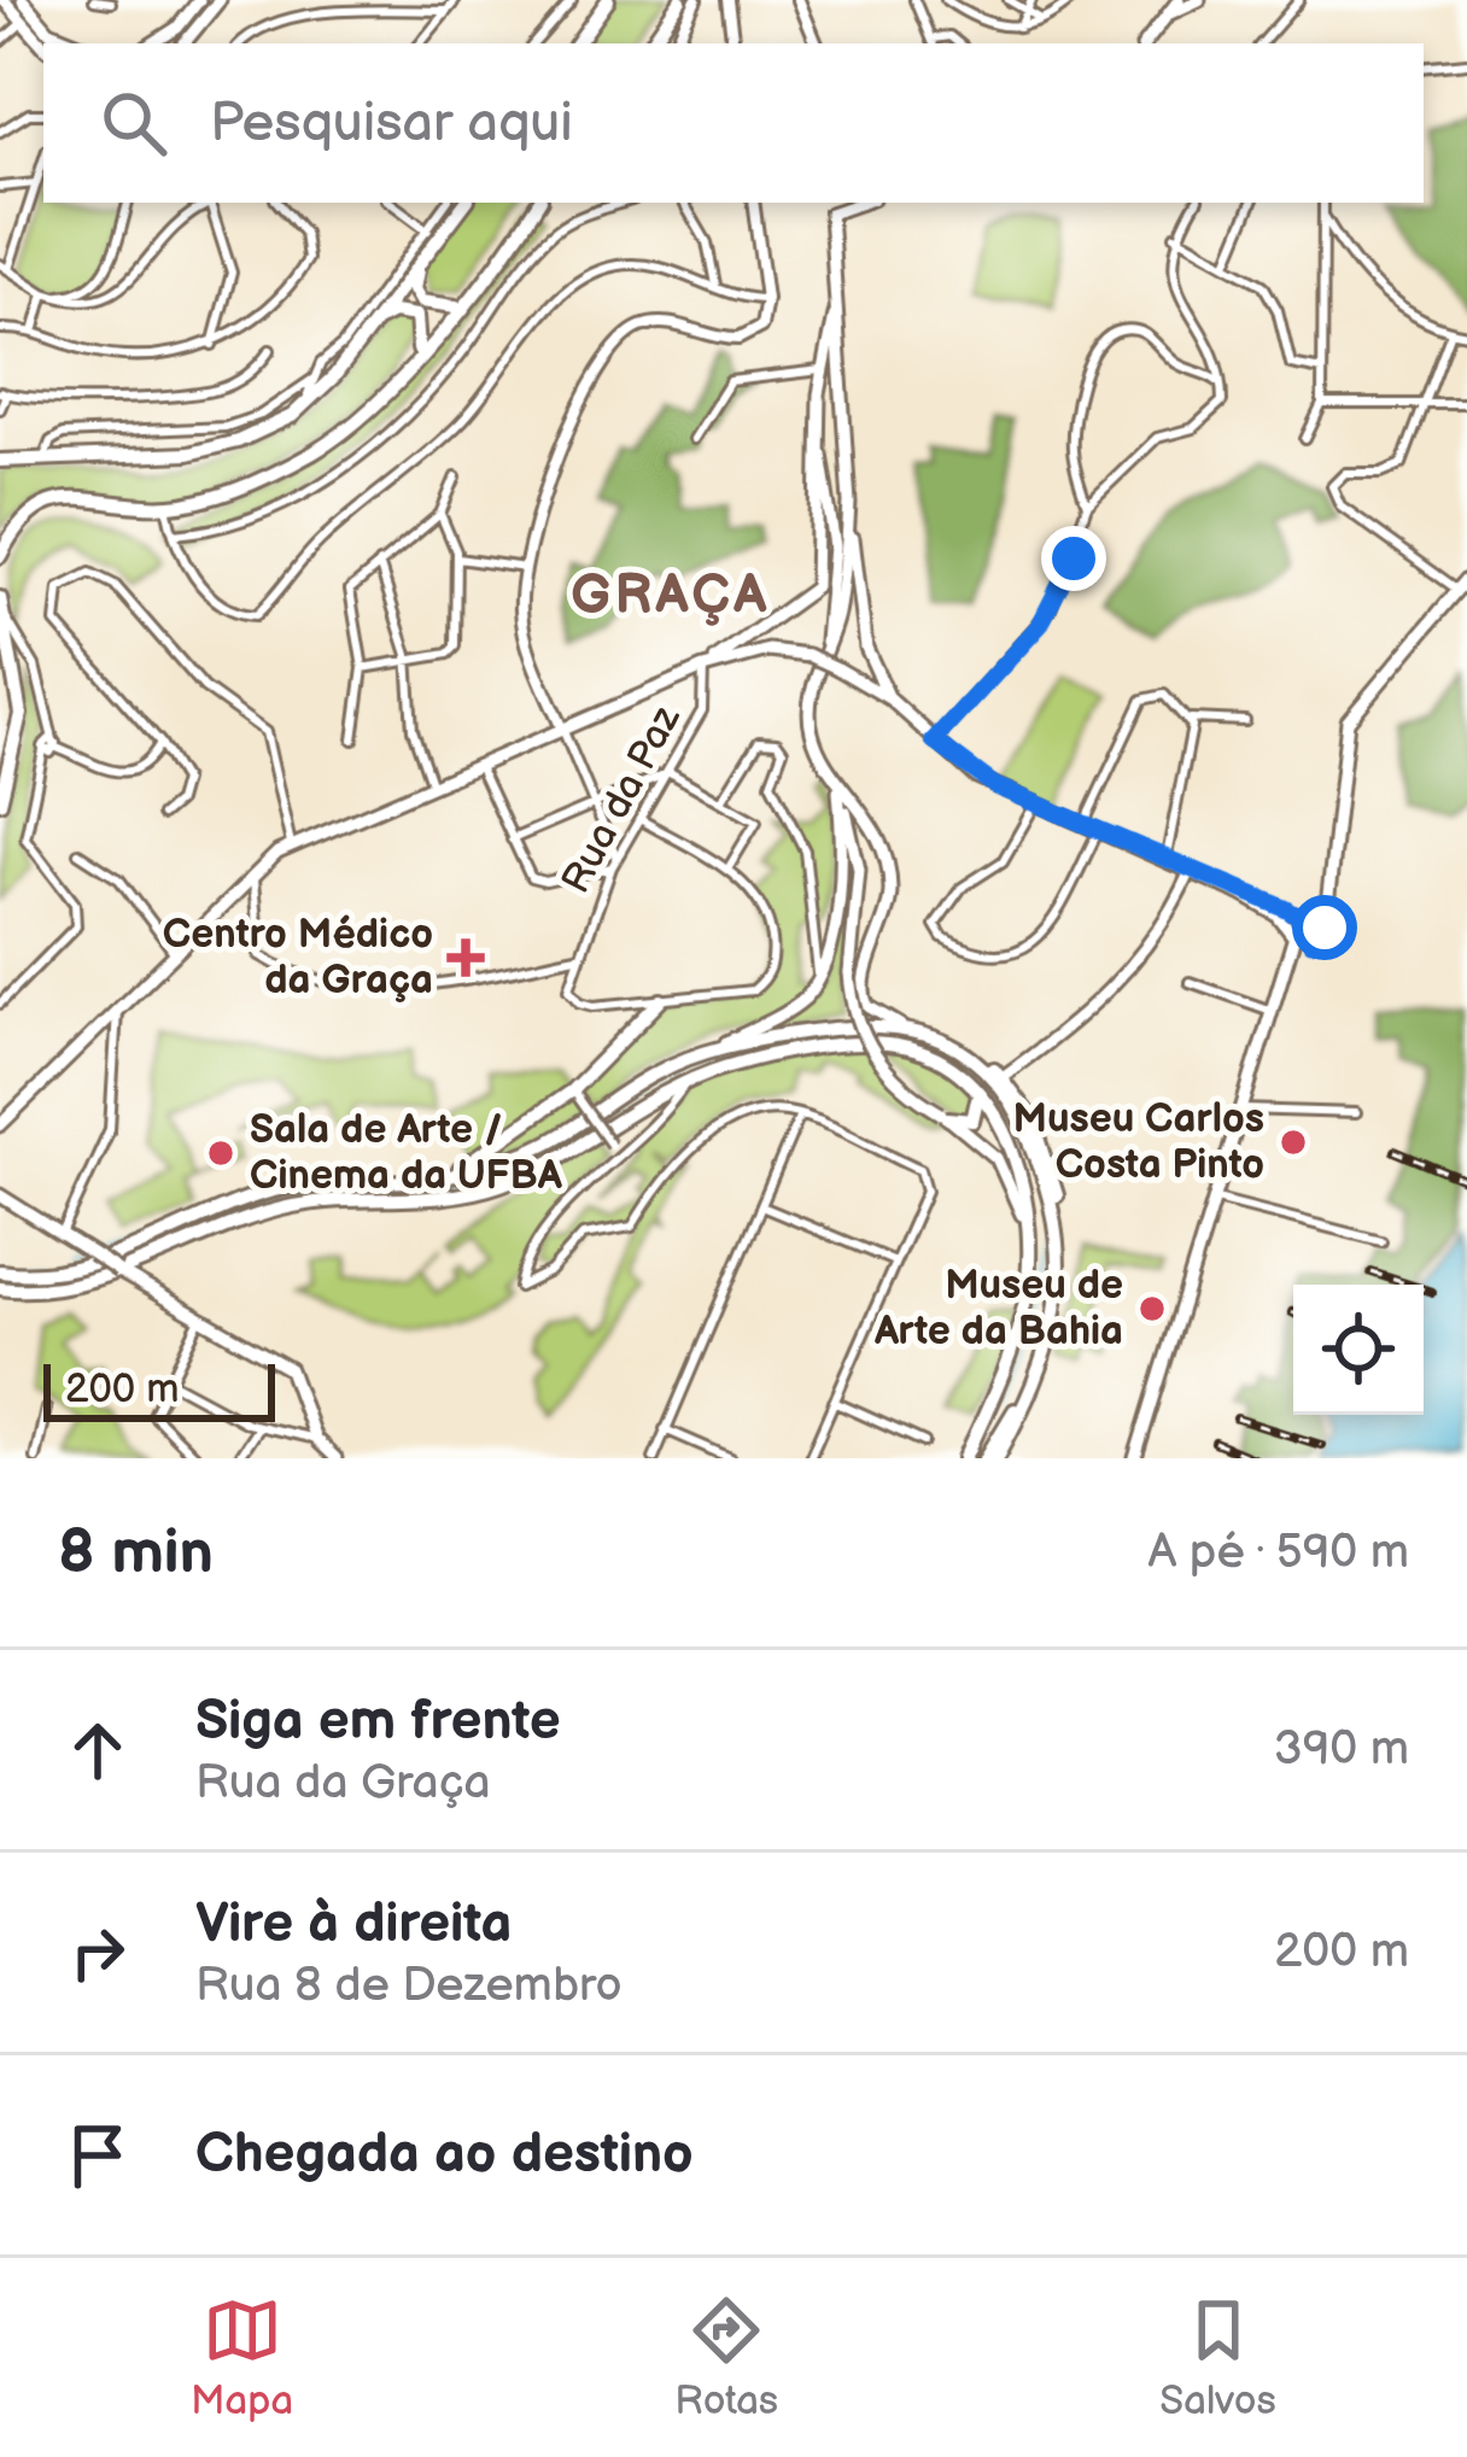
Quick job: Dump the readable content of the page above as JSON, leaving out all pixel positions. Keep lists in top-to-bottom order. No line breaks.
{"streets":{"street":["Rua da Paz"]},"districts":["GRAÇA"],"places":{"health":["Centro Médico da Graça"],"other":["Museu Carlos Costa Pinto","Sala de Arte / Cinema da UFBA","Museu de Arte da Bahia"]},"scale_bar":"200 m","page":{"search":"Pesquisar aqui","scale":"200 m","heading":["8 min","A pé · 590 m"],"list":[["Siga em frente","Rua da Graça","390 m"],["Vire à direita","Rua 8 de Dezembro","200 m"],"Chegada ao destino"],"nav":["Mapa","Rotas","Salvos"]}}
